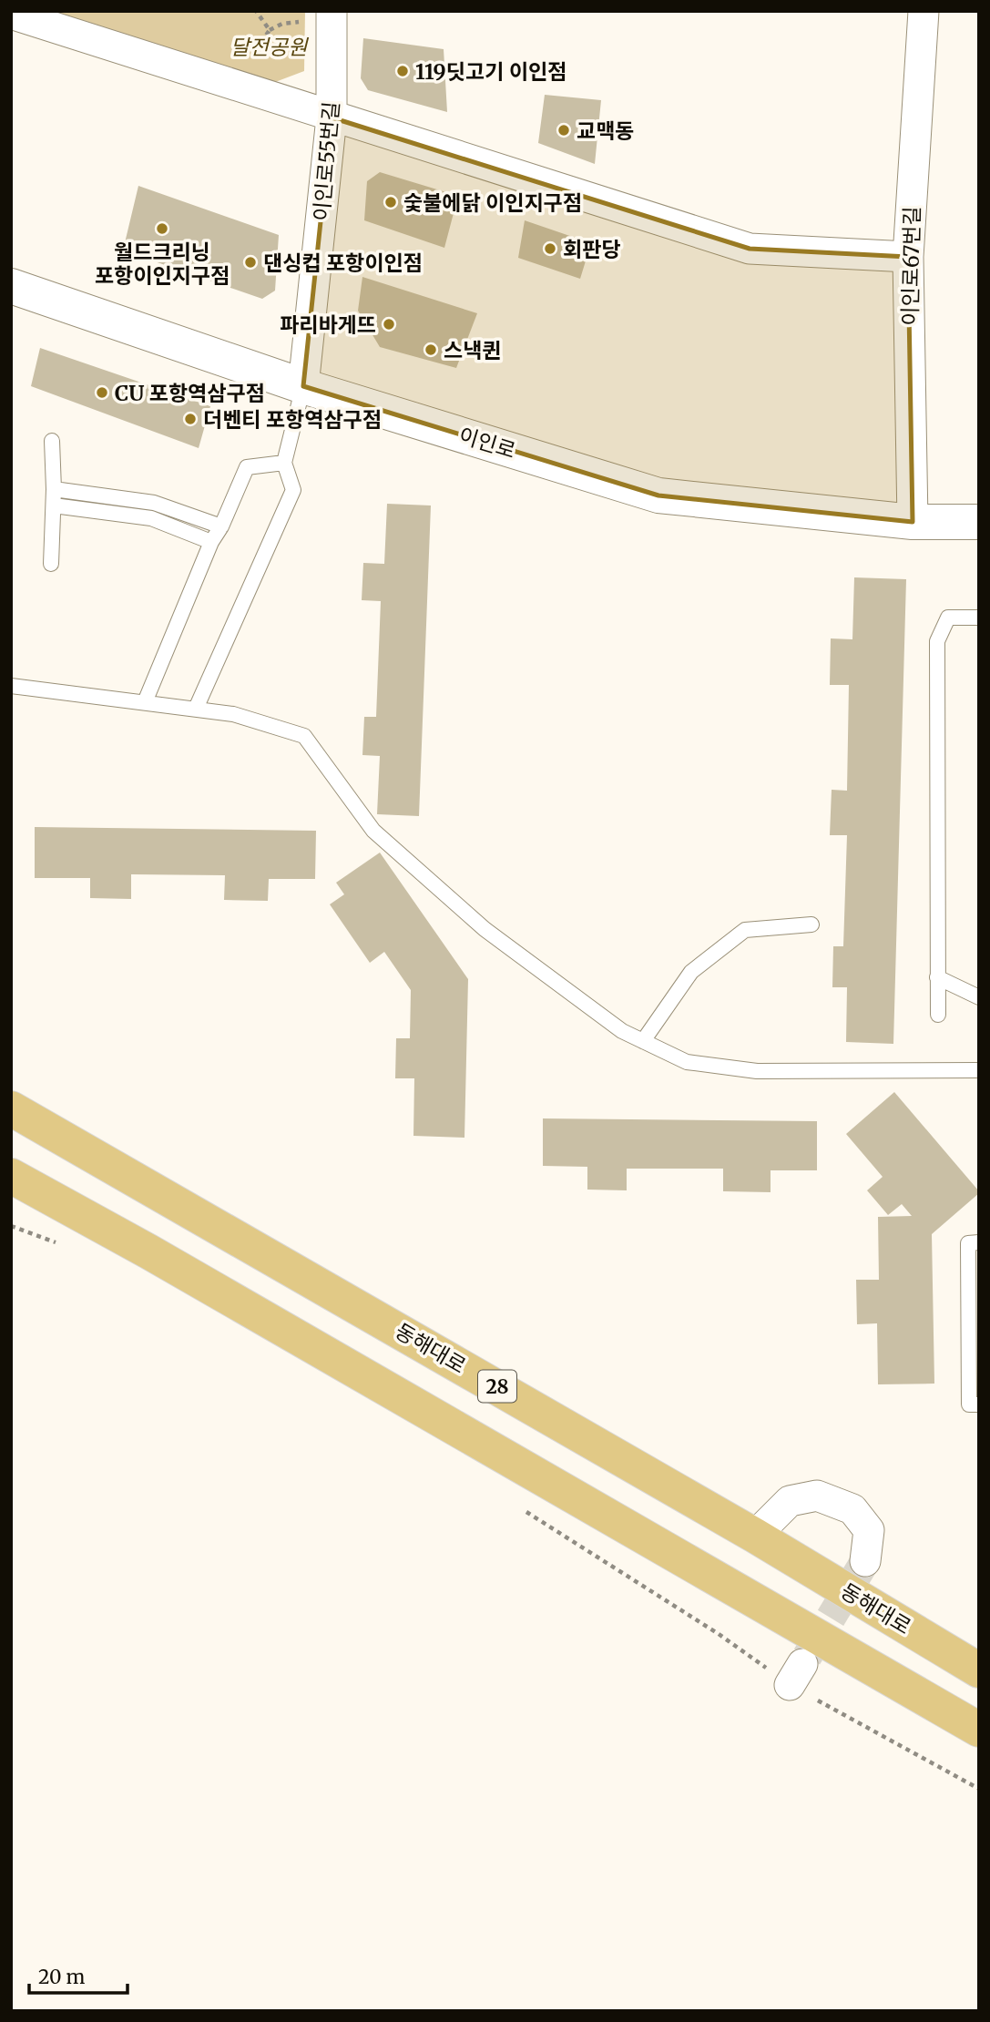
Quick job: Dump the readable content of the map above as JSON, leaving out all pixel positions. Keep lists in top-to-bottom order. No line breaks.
{"streets":{"main road":["동해대로","28"],"street":["이인로55번길","이인로67번길","이인로"]},"crossings":[["이인로55번길","이인로"],["이인로67번길","이인로"]],"parks":["달전공원"],"places":["119딧고기 이인점","교맥동","숯불에닭 이인지구점","월드크리닝 포항이인지구점","회판당","댄싱컵 포항이인점","파리바게뜨","스낵퀸","CU 포항역삼구점","더벤티 포항역삼구점"],"scale_bar":"20 m"}
